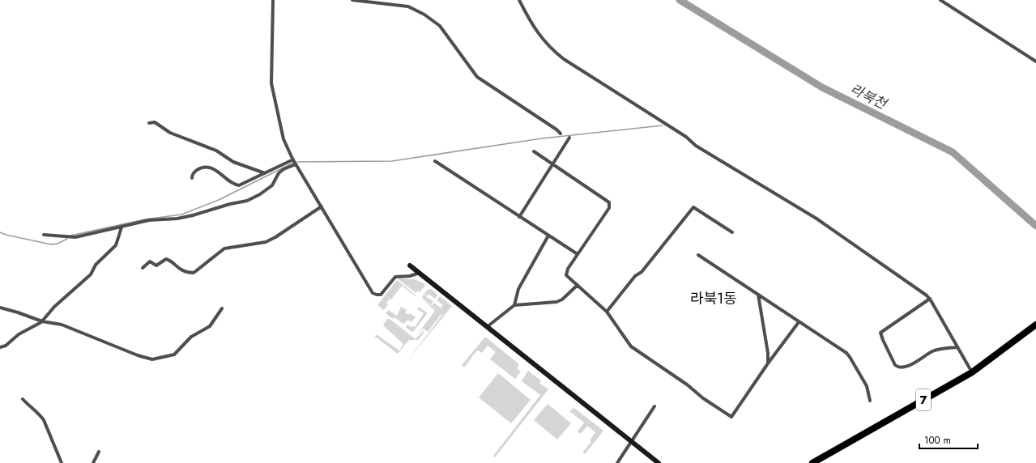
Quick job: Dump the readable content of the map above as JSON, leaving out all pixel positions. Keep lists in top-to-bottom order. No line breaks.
{"streets":{"highway":["7"]},"districts":["라북1동"],"water":["라북천"],"scale_bar":"100 m"}
